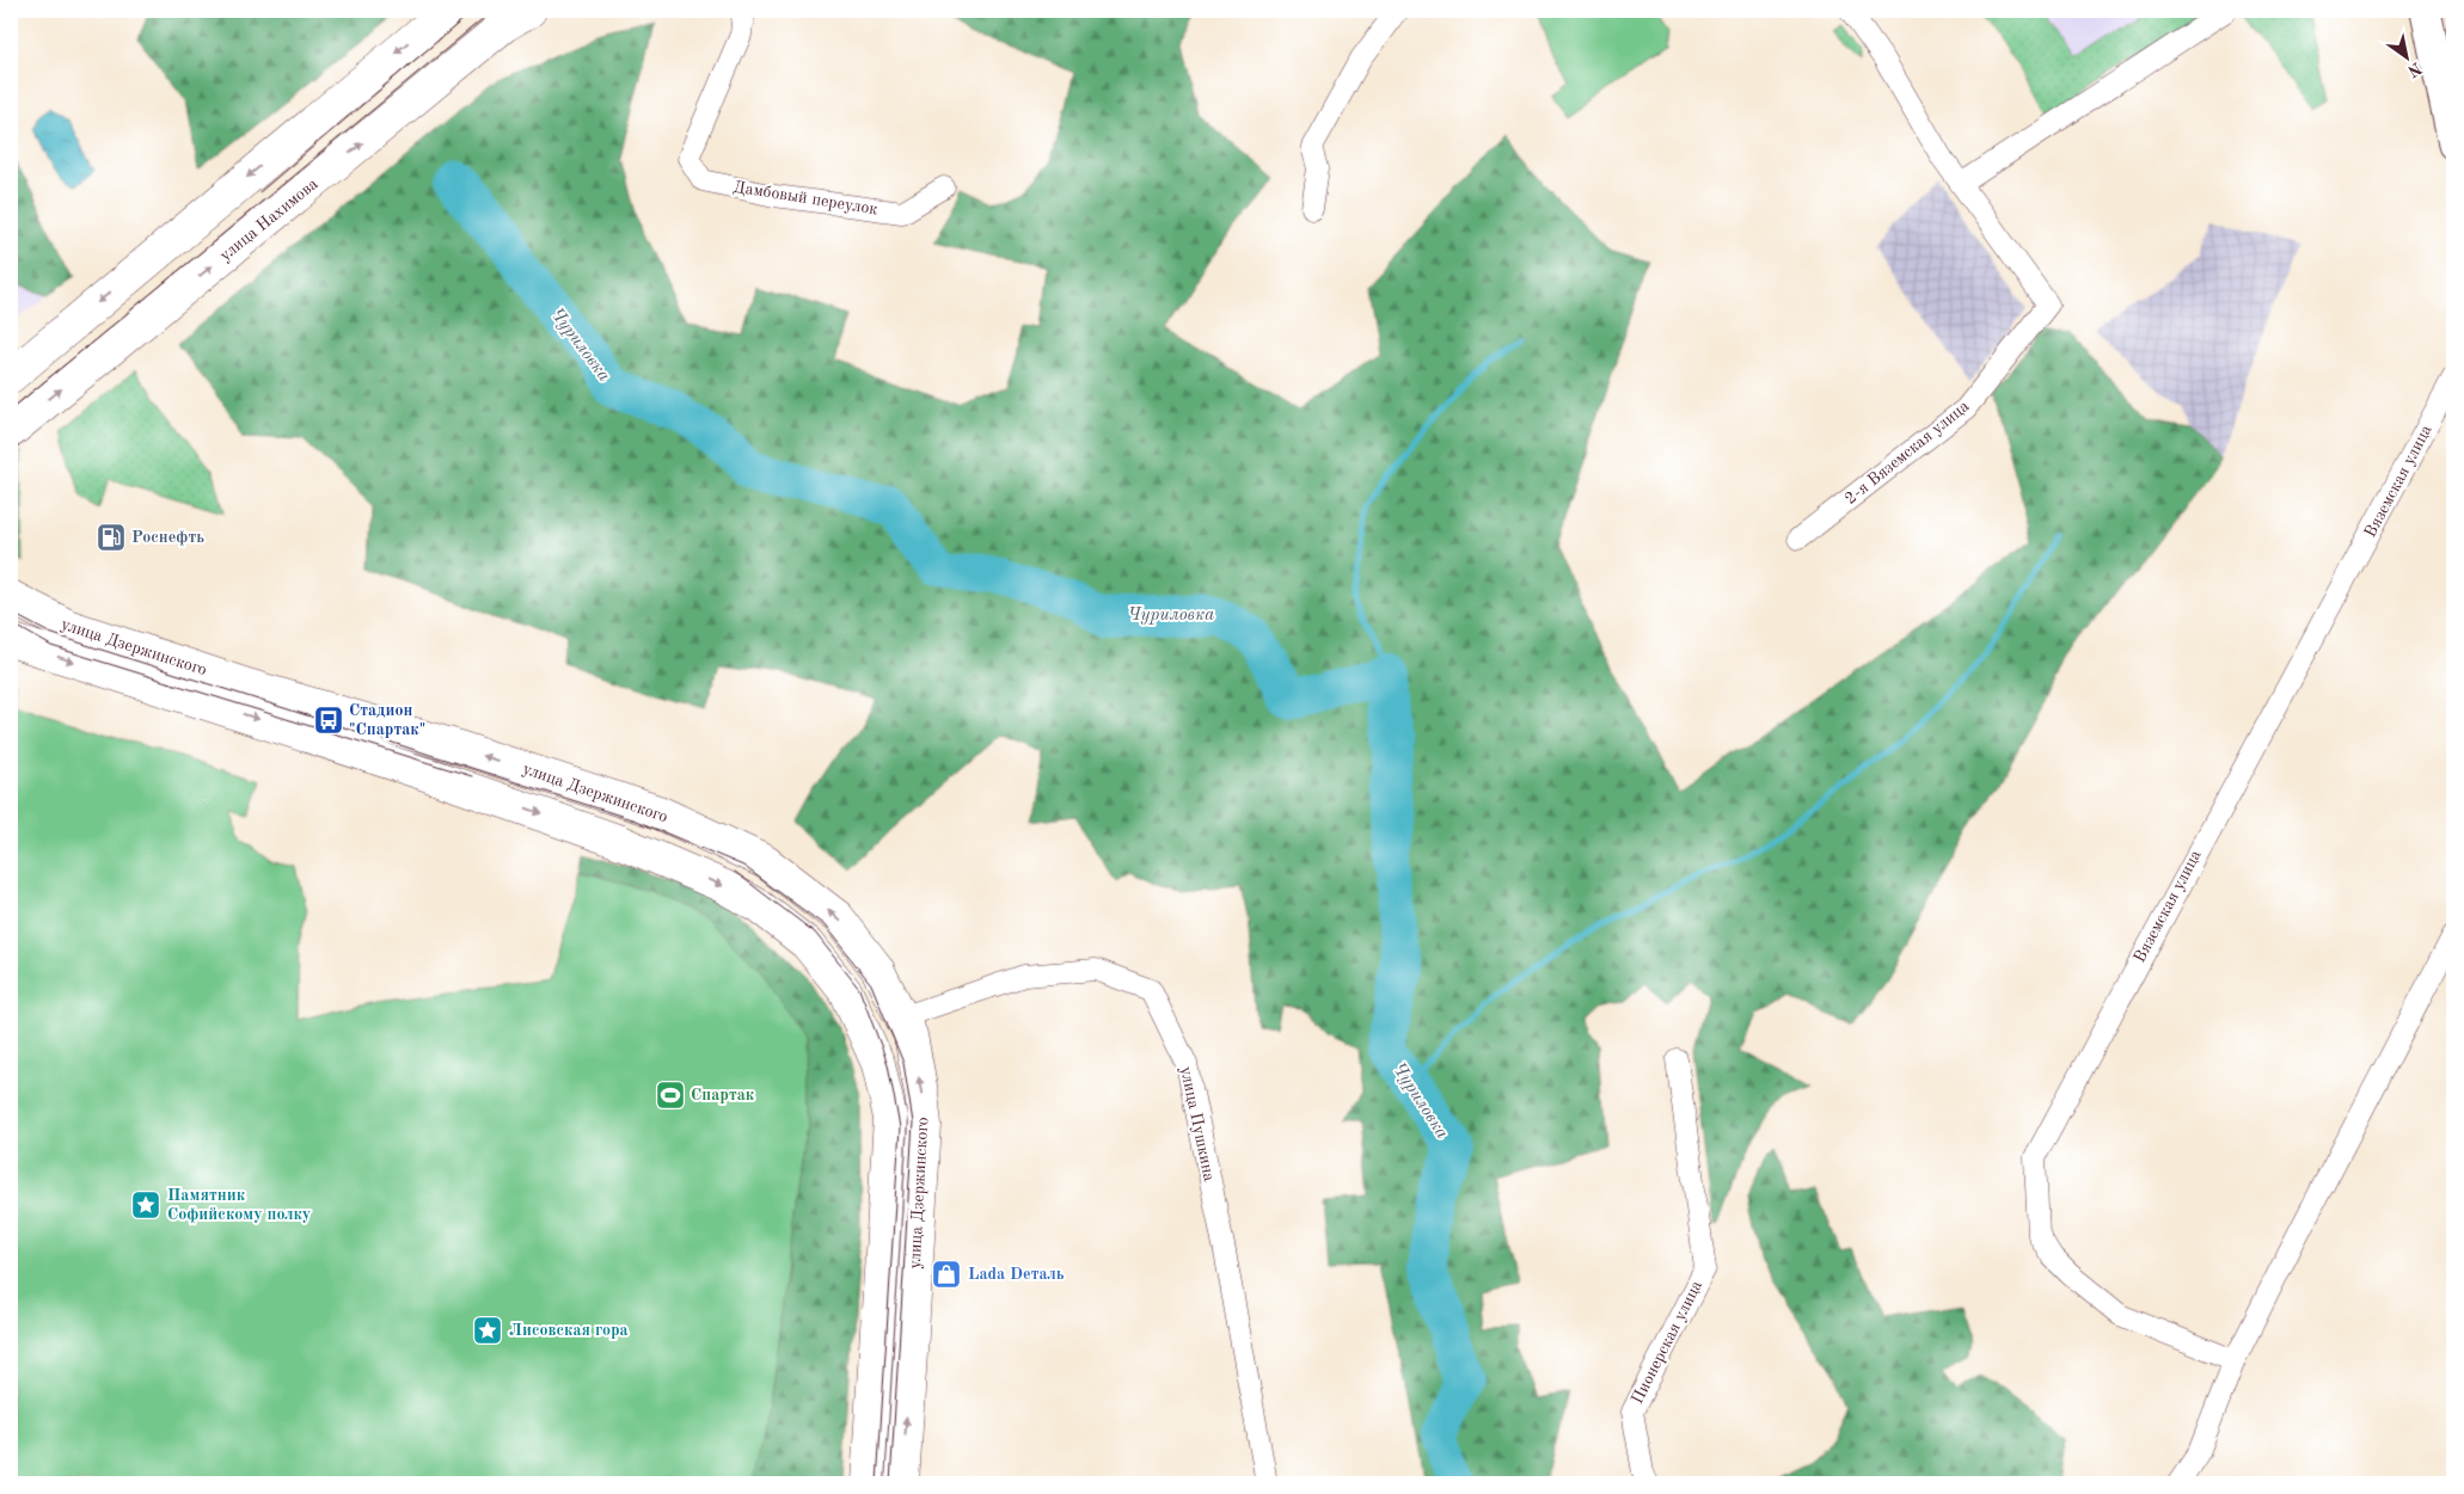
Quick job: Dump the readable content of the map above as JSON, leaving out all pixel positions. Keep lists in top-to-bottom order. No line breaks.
{"streets":{"main road":["улица Нахимова","улица Дзержинского"],"street":["Дамбовый переулок","2-я Вяземская улица","Вяземская улица","улица Пушкина","Пионерская улица"]},"crossings":[["улица Дзержинского","улица Пушкина"]],"water":["Чуриловка"],"places":{"fuel station":["Роснефть"],"bus stop":["Стадион \"Спартак\""],"sports":["Спартак"],"place":["Памятник Софийскому полку","Лисовская гора"],"shop":["Lada Dеталь"]},"north":"bottom right"}
